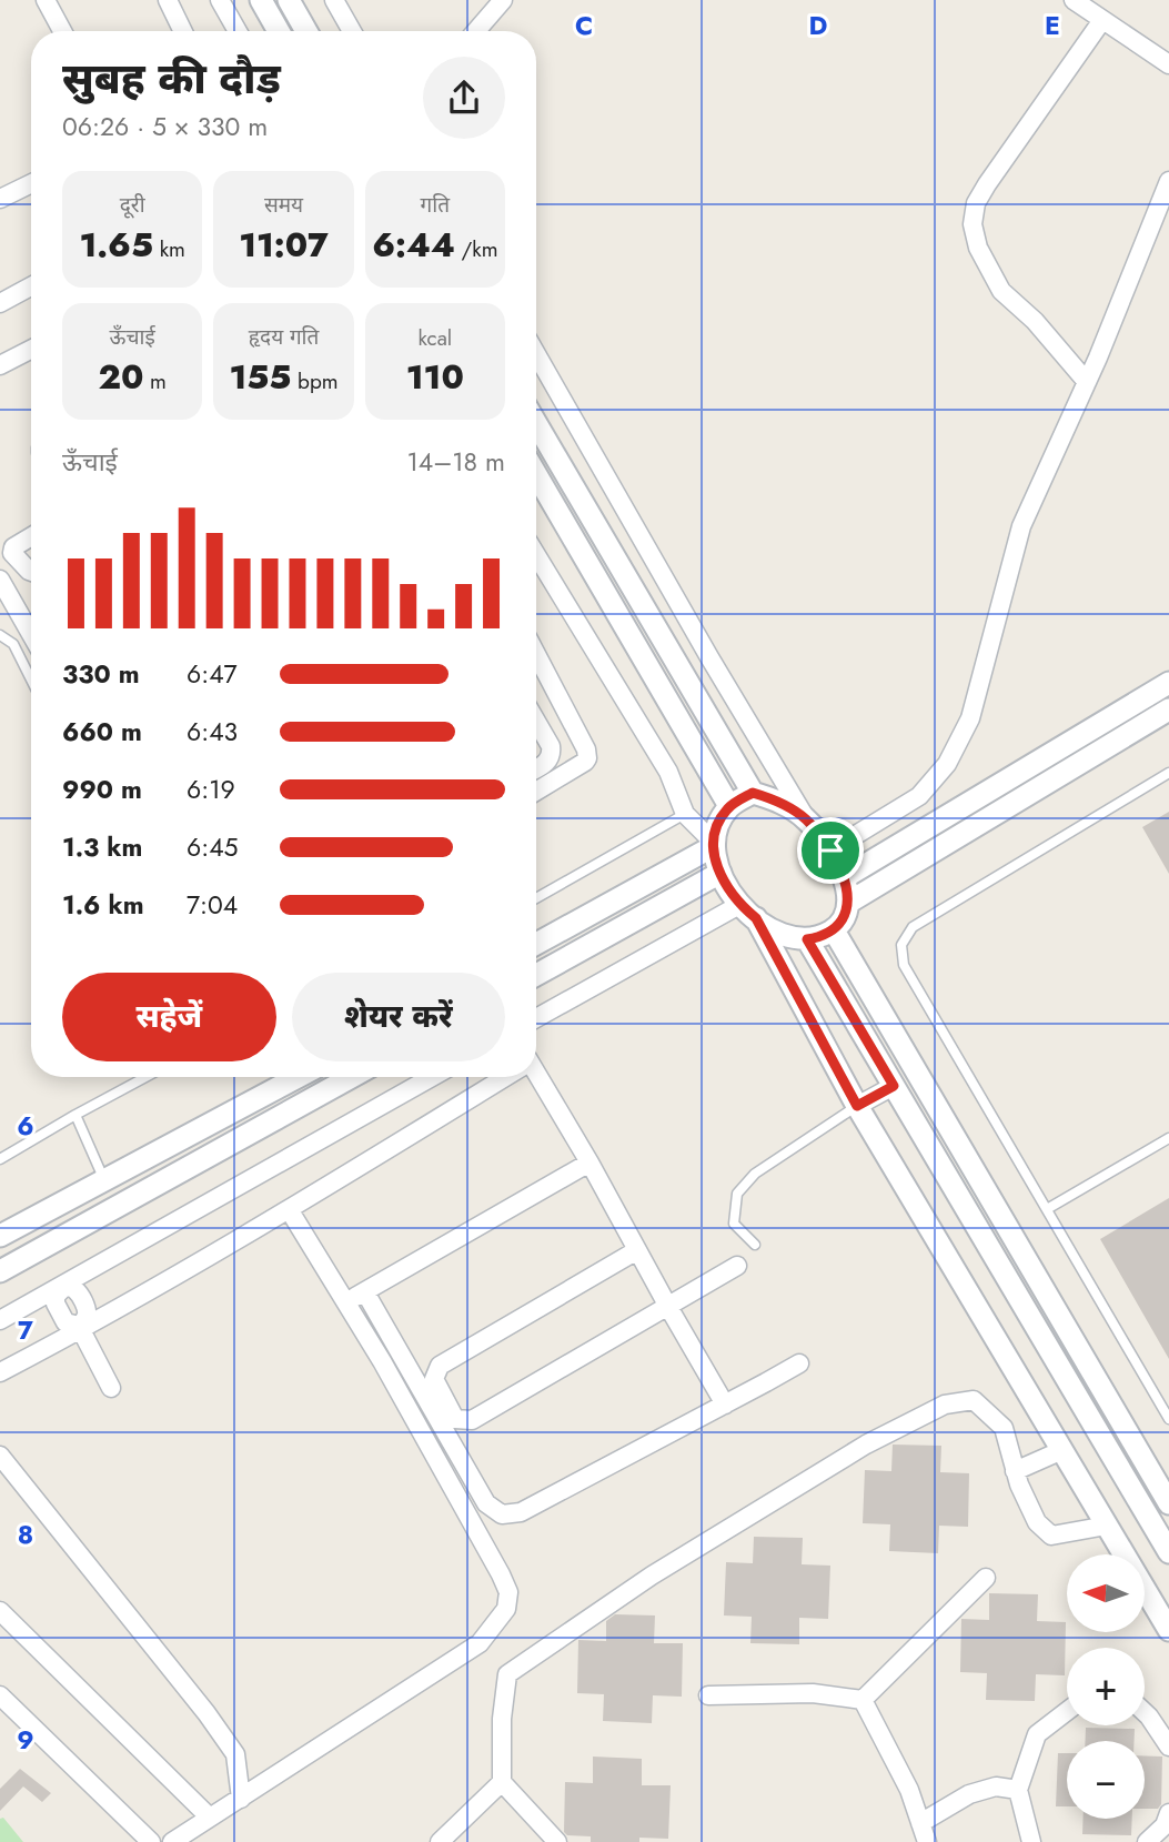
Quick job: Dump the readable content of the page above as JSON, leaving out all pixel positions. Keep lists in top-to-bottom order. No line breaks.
{"north":"left","page":{"heading":["सुबह की दौड़","06:26 · 5 × 330 m"],"stats":[["दूरी","1.65 km"],["समय","11:07"],["गति","6:44 /km"],["ऊँचाई","20 m"],["हृदय गति","155 bpm"],["kcal","110"]],"chart":["ऊँचाई","14–18 m"],"list":[{"name":"330 m","note":"6:47"},{"name":"660 m","note":"6:43"},{"name":"990 m","note":"6:19"},{"name":"1.3 km","note":"6:45"},{"name":"1.6 km","note":"7:04"}],"buttons":["सहेजें","शेयर करें"],"map_buttons":["+","−"]},"grid":{"columns":["C","D","E"],"rows":["6","7","8","9"]}}
